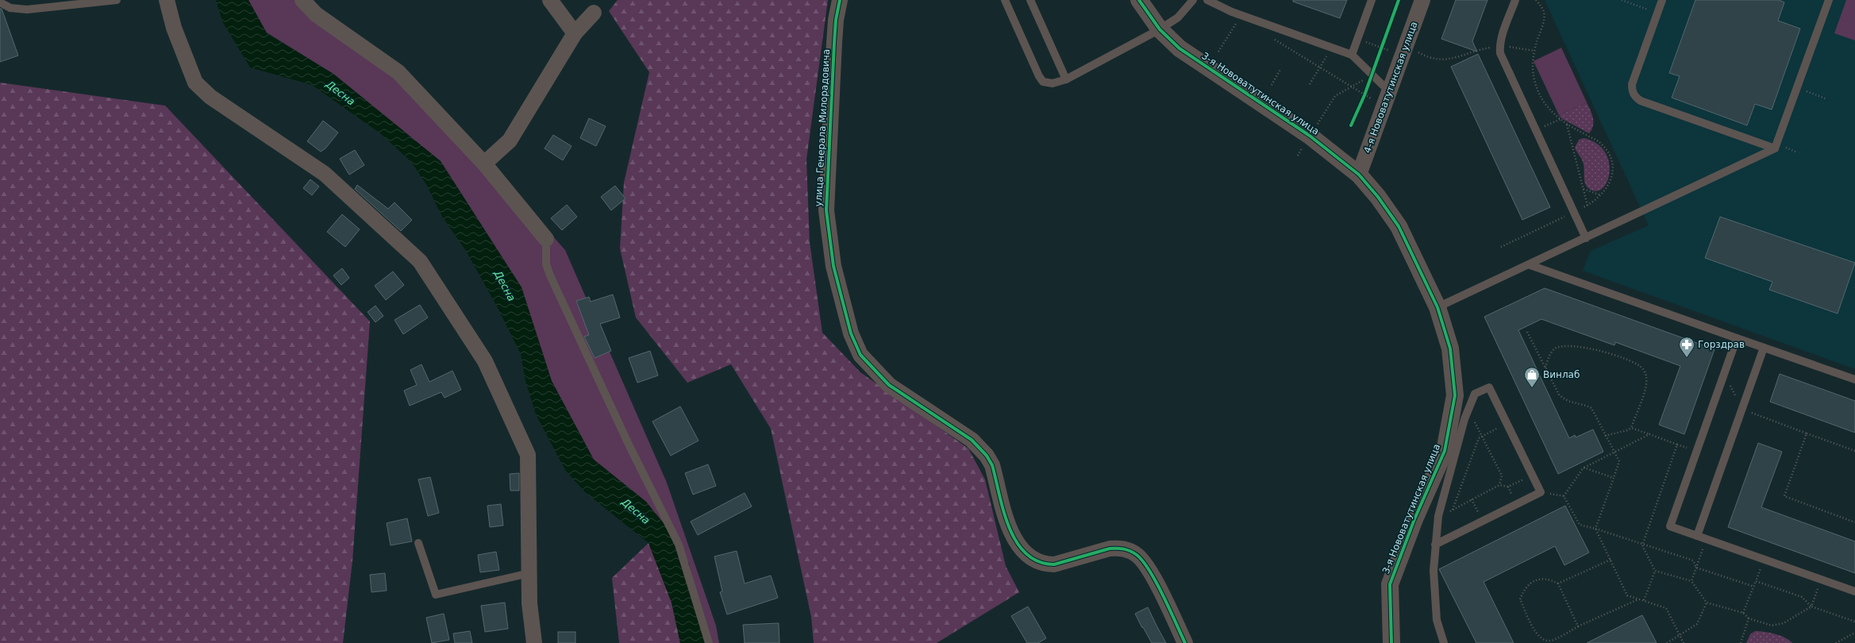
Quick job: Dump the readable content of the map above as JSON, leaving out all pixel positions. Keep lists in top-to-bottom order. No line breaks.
{"streets":{"street":["4-я Нововатутинская улица","3-я Нововатутинская улица","улица Генерала Милорадовича"]},"crossings":[["4-я Нововатутинская улица","3-я Нововатутинская улица"]],"water":["Десна"],"places":{"pharmacy":["Горздрав"],"shop":["Винлаб"]}}
